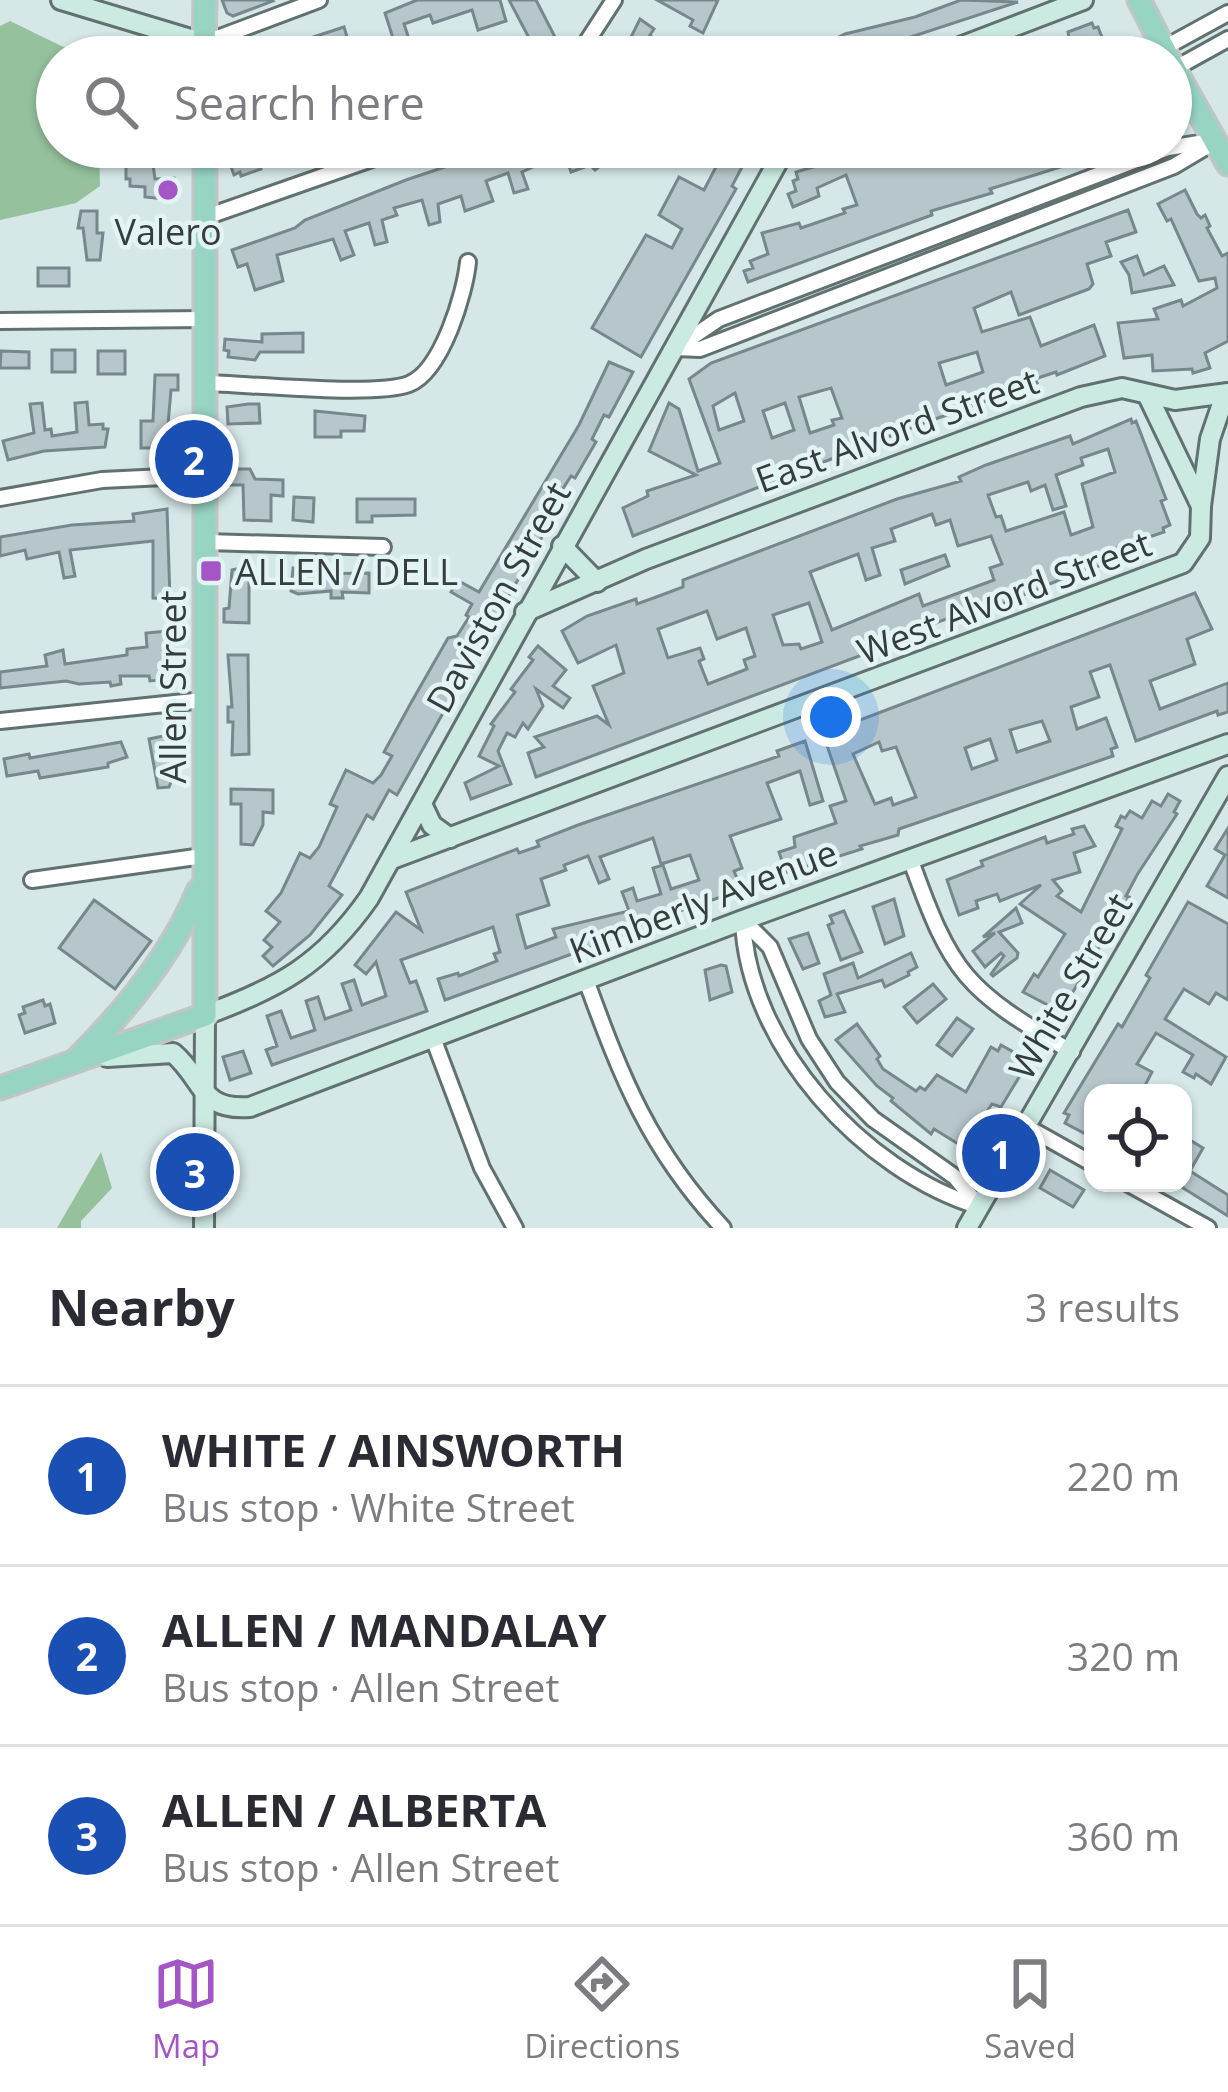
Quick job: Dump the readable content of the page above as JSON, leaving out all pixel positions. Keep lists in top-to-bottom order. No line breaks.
{"streets":{"main road":["East Alvord Street","Daviston Street","West Alvord Street","Allen Street","Kimberly Avenue","White Street"]},"crossings":[["East Alvord Street","Daviston Street"],["East Alvord Street","West Alvord Street"],["Daviston Street","West Alvord Street"],["Daviston Street","Allen Street"],["Allen Street","Kimberly Avenue"]],"places":{"other":["Valero"],"transit":["ALLEN / DELL"]},"page":{"search":"Search here","pins":["2","1","3"],"heading":["Nearby","3 results"],"list":[{"mark":"1","name":"WHITE / AINSWORTH","note":"Bus stop · White Street","value":"220 m"},{"mark":"2","name":"ALLEN / MANDALAY","note":"Bus stop · Allen Street","value":"320 m"},{"mark":"3","name":"ALLEN / ALBERTA","note":"Bus stop · Allen Street","value":"360 m"}],"nav":["Map","Directions","Saved"]}}
